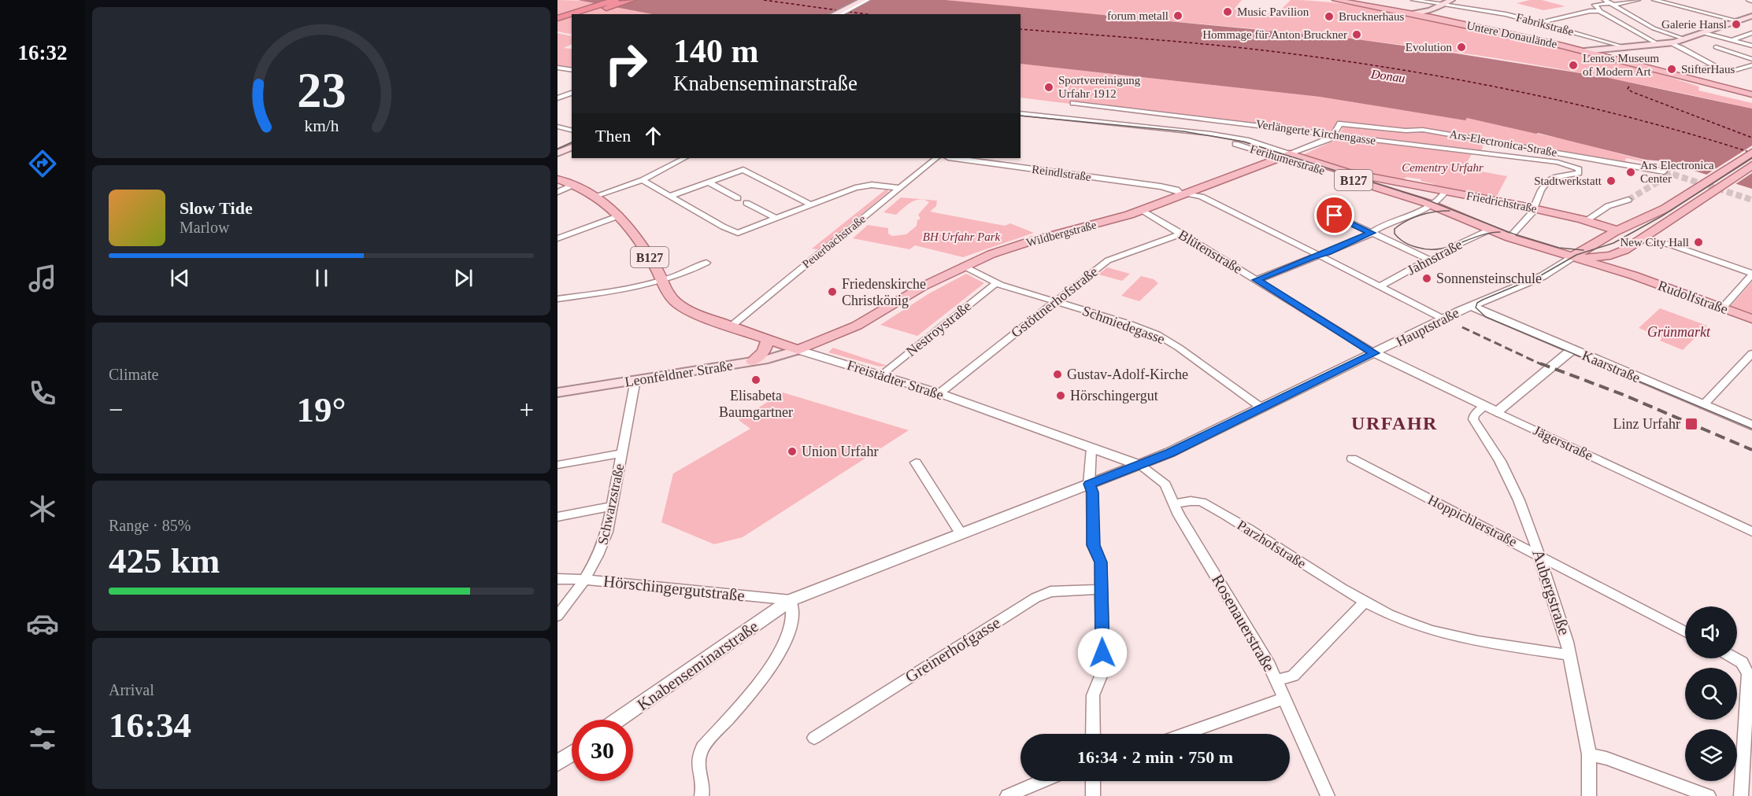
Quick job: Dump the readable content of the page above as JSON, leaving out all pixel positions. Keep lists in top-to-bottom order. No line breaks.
{"streets":{"main road":["Untere Donaulände","Ferihumerstraße","B127","Friedrichstraße","Wildbergstraße","Rudolfstraße","Hauptstraße","Leonfeldner Straße","Freistädter Straße"],"street":["Fabrikstraße","Verlängerte Kirchengasse","Ars-Electronica-Straße","Reindlstraße","Peuerbachstraße","Blütenstraße","Jahnstraße","Gstöttnerhofstraße","Schmiedegasse","Nestroystraße","Kaarstraße","Jägerstraße","Schwarzstraße","Hoppichlerstraße","Parzhofstraße","Hörschingergutstraße","Aubergstraße","Rosenauerstraße","Greinerhofgasse","Knabenseminarstraße"]},"crossings":[["Verlängerte Kirchengasse","Ars-Electronica-Straße"],["Verlängerte Kirchengasse","Friedrichstraße"],["Verlängerte Kirchengasse","Wildbergstraße"],["Ars-Electronica-Straße","Wildbergstraße"],["Ferihumerstraße","B127"],["Ferihumerstraße","Friedrichstraße"],["Ferihumerstraße","Wildbergstraße"],["Ferihumerstraße","Jahnstraße"],["Ferihumerstraße","Rudolfstraße"],["Ferihumerstraße","Hauptstraße"],["Reindlstraße","Wildbergstraße"],["Reindlstraße","Jahnstraße"],["Reindlstraße","Hauptstraße"],["B127","Rudolfstraße"],["B127","Hauptstraße"],["Friedrichstraße","Hauptstraße"],["Wildbergstraße","Blütenstraße"],["Wildbergstraße","Schmiedegasse"],["Wildbergstraße","Leonfeldner Straße"],["Wildbergstraße","Freistädter Straße"],["Peuerbachstraße","Freistädter Straße"],["Blütenstraße","Gstöttnerhofstraße"],["Blütenstraße","Hauptstraße"],["Blütenstraße","Jägerstraße"],["Rudolfstraße","Hauptstraße"],["Gstöttnerhofstraße","Schmiedegasse"],["Gstöttnerhofstraße","Freistädter Straße"],["Schmiedegasse","Hauptstraße"],["Schmiedegasse","Nestroystraße"],["Hauptstraße","Kaarstraße"],["Hauptstraße","Freistädter Straße"],["Hauptstraße","Jägerstraße"],["Hauptstraße","Rosenauerstraße"],["Hauptstraße","Knabenseminarstraße"],["Nestroystraße","Freistädter Straße"],["Leonfeldner Straße","Freistädter Straße"],["Leonfeldner Straße","Schwarzstraße"],["Freistädter Straße","Rosenauerstraße"],["Freistädter Straße","Knabenseminarstraße"],["Jägerstraße","Aubergstraße"],["Schwarzstraße","Hörschingergutstraße"],["Hoppichlerstraße","Aubergstraße"],["Parzhofstraße","Aubergstraße"],["Parzhofstraße","Rosenauerstraße"],["Hörschingergutstraße","Knabenseminarstraße"],["Rosenauerstraße","Knabenseminarstraße"]],"districts":["URFAHR"],"water":["Donau"],"parks":["Cementry Urfahr","BH Urfahr Park","Grünmarkt"],"places":{"other":["Music Pavilion","forum metall","Brucknerhaus","Galerie Hansl","Hommage für Anton Bruckner","Evolution","Lentos Museum of Modern Art","StifterHaus","Sportvereinigung Urfahr 1912","Ars Electronica Center","Stadtwerkstatt","New City Hall","Sonnensteinschule","Friedenskirche Christkönig","Gustav-Adolf-Kirche","Elisabeta Baumgartner","Hörschingergut","Union Urfahr"],"transit":["Linz Urfahr"]},"page":{"tabs":"16:32","turn":["140 m","Knabenseminarstraße"],"then":"Then","song":["Slow Tide","Marlow"],"tile":["Climate",["Range · 85%","425 km"],["Arrival","16:34"]],"heat":["−","19°","+"],"limit":"30","trip":"16:34 · 2 min · 750 m","gauge":["23","km/h"]}}
